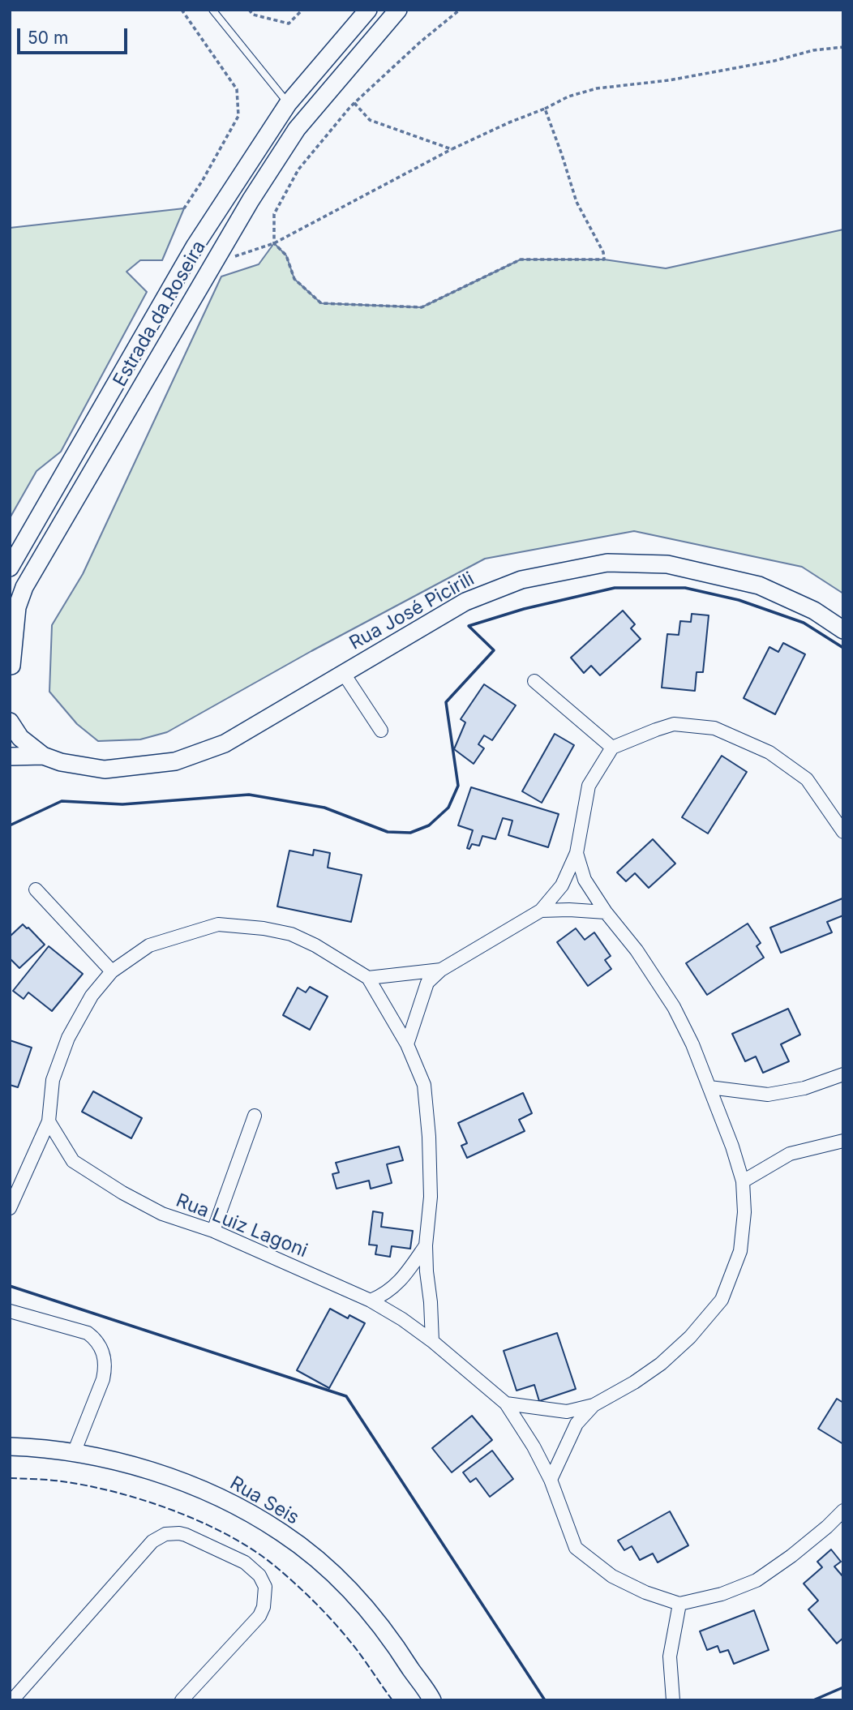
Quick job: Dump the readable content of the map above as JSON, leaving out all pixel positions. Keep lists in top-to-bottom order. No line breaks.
{"streets":{"street":["Estrada da Roseira","Rua José Picirili","Rua Luiz Lagoni","Rua Seis"]},"scale_bar":"50 m"}
